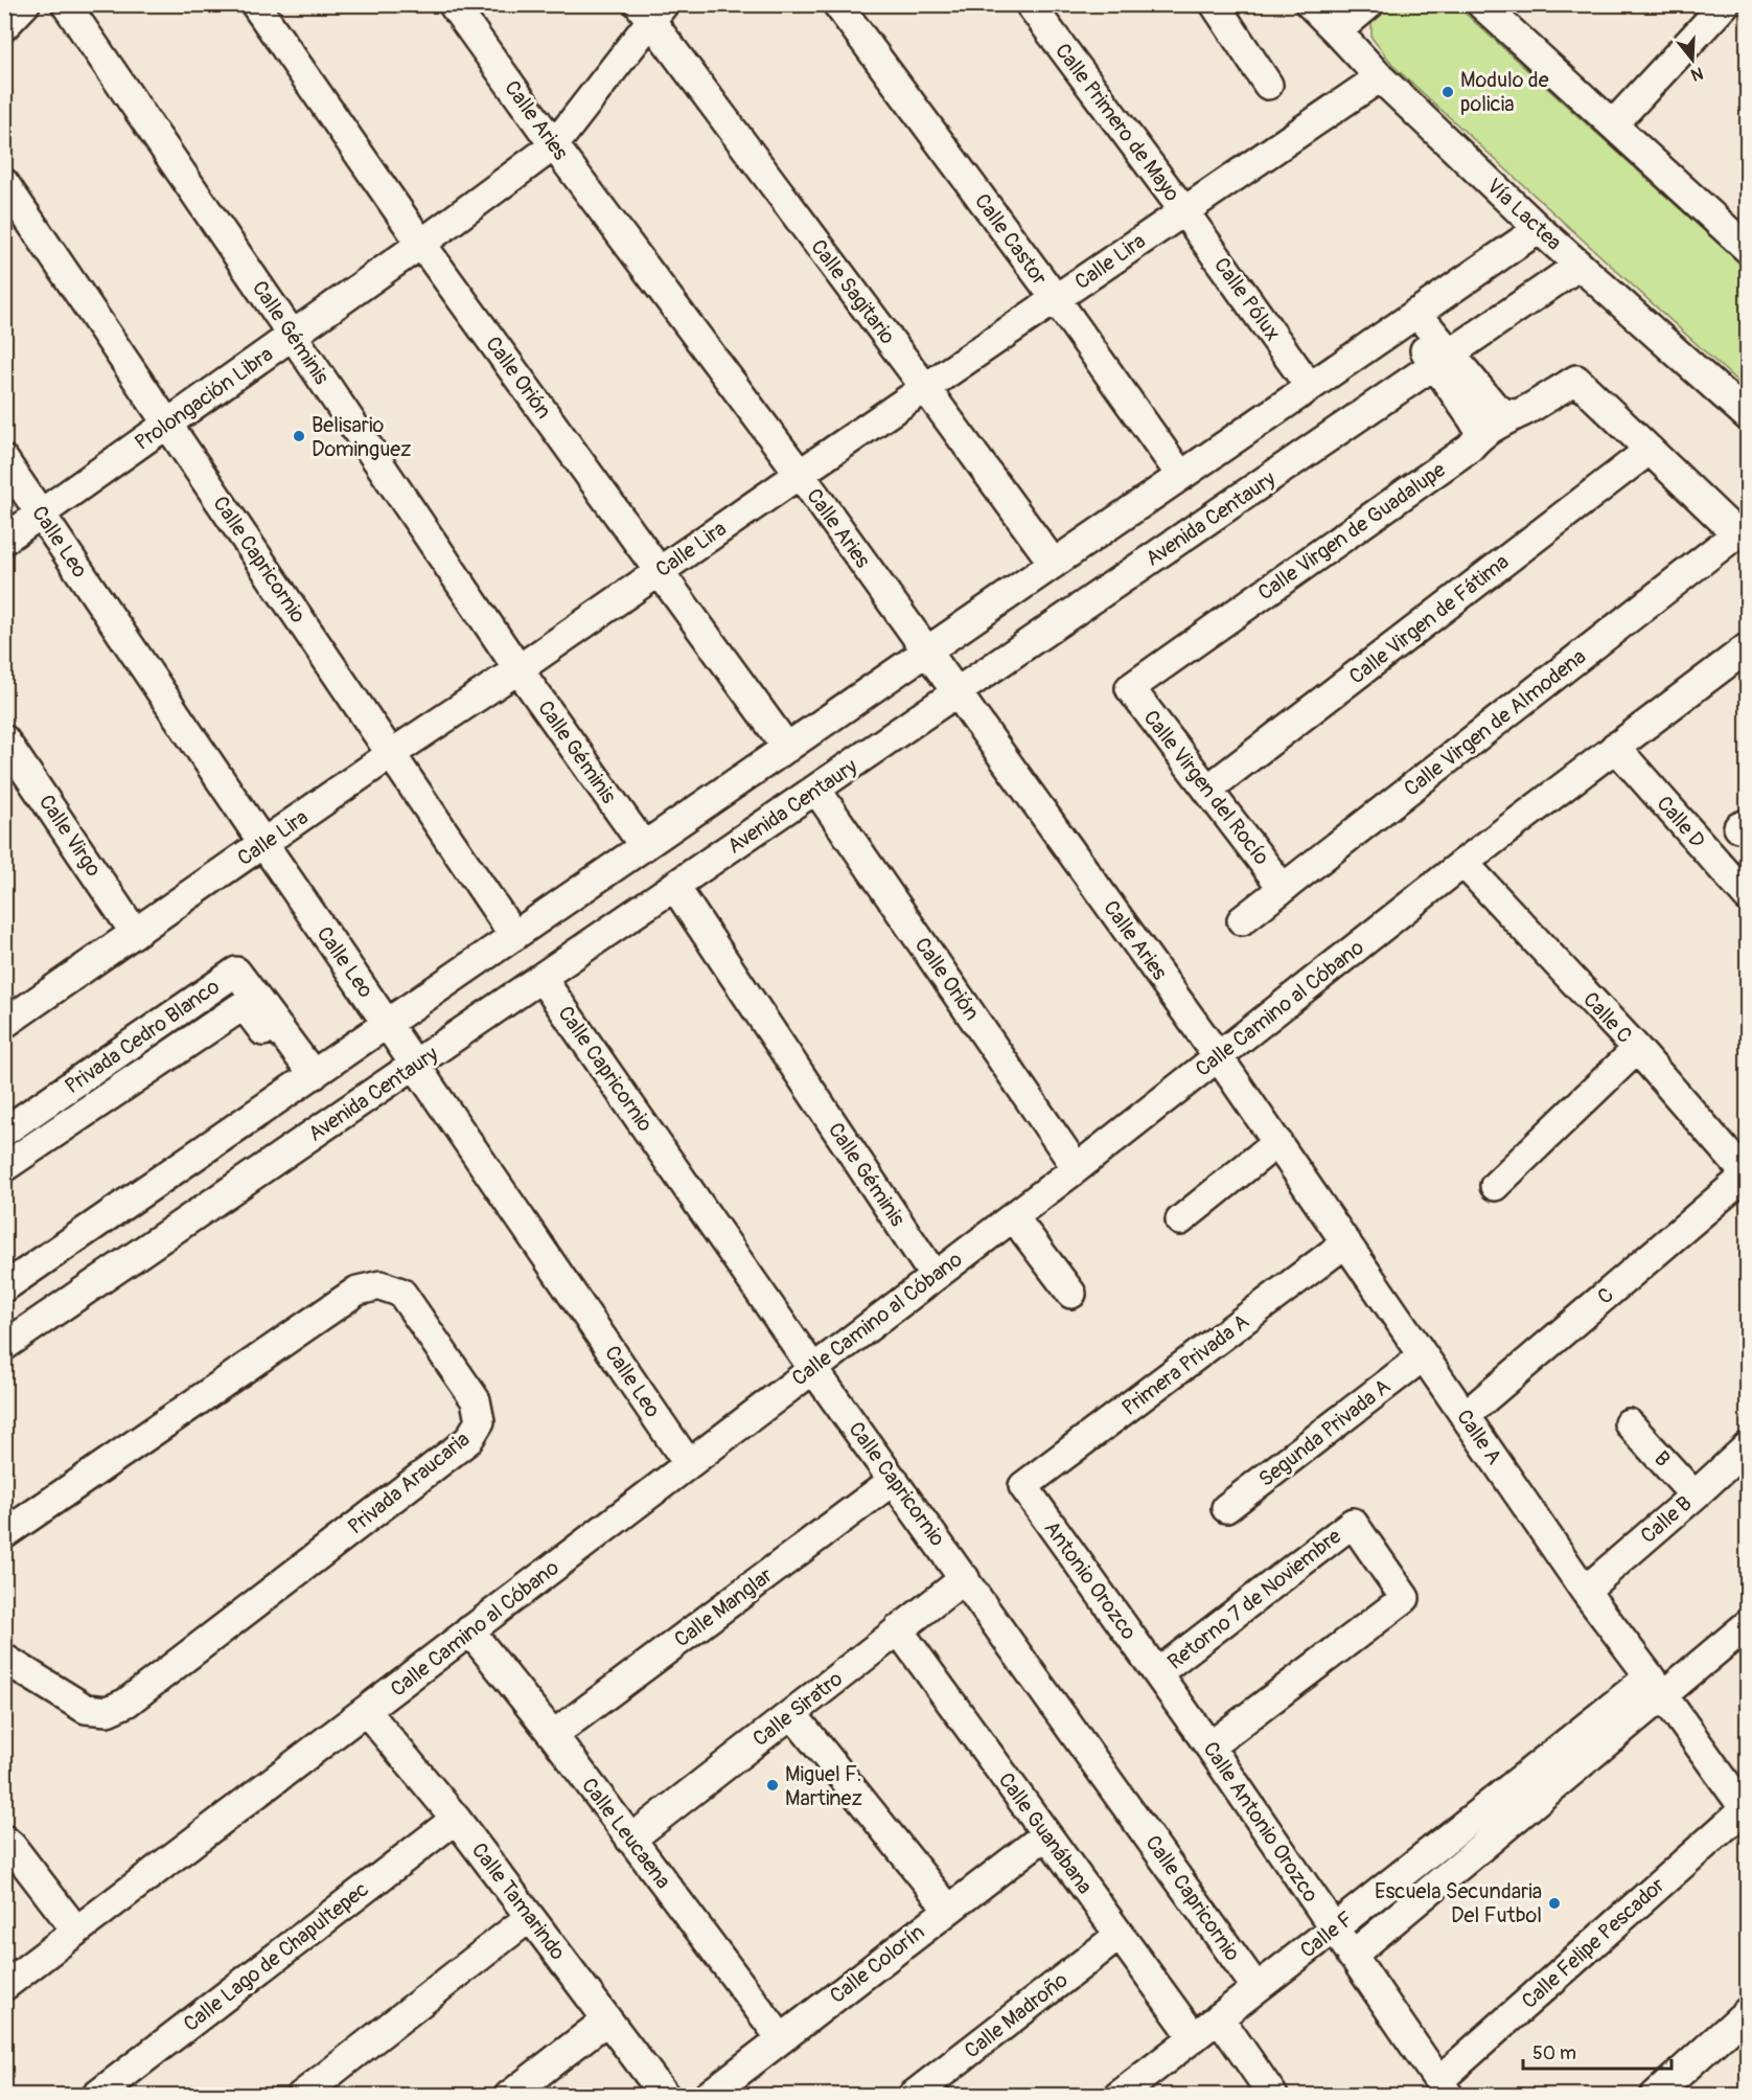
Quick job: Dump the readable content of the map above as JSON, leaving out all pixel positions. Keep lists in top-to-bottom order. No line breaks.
{"streets":{"street":["Calle Aries","Calle Primero de Mayo","Vía Lactea","Calle Castor","Calle Lira","Calle Sagitario","Calle Pólux","Calle Géminis","Calle Orión","Prolongación Libra","Avenida Centaury","Calle Virgen de Guadalupe","Calle Leo","Calle Capricornio","Calle Virgen de Fátima","Calle Virgen de Almodena","Calle Virgen del Rocío","Calle D","Calle Virgo","Calle Camino al Cóbano","Calle C","Privada Cedro Blanco","C","Primera Privada A","Segunda Privada A","Calle A","B","Privada Araucaria","Calle B","Antonio Orozco","Retorno 7 de Noviembre","Calle Manglar","Calle Siratro","Calle Antonio Orozco","Calle Leucaena","Calle Guanábana","Calle Tamarindo","Calle F","Calle Felipe Pescador","Calle Lago de Chapultepec","Calle Colorín","Calle Madroño"]},"crossings":[["Calle Aries","Calle Lira"],["Calle Aries","Prolongación Libra"],["Calle Aries","Avenida Centaury"],["Calle Aries","Calle Camino al Cóbano"],["Calle Aries","Calle A"],["Calle Primero de Mayo","Calle Lira"],["Calle Primero de Mayo","Calle Pólux"],["Vía Lactea","Calle Lira"],["Vía Lactea","Avenida Centaury"],["Calle Castor","Calle Lira"],["Calle Lira","Calle Sagitario"],["Calle Lira","Calle Pólux"],["Calle Lira","Calle Géminis"],["Calle Lira","Calle Orión"],["Calle Lira","Calle Leo"],["Calle Lira","Calle Capricornio"],["Calle Lira","Calle Virgo"],["Calle Sagitario","Prolongación Libra"],["Calle Géminis","Prolongación Libra"],["Calle Géminis","Avenida Centaury"],["Calle Géminis","Calle Camino al Cóbano"],["Calle Orión","Prolongación Libra"],["Calle Orión","Avenida Centaury"],["Calle Orión","Calle Camino al Cóbano"],["Prolongación Libra","Calle Leo"],["Prolongación Libra","Calle Capricornio"],["Avenida Centaury","Calle Leo"],["Avenida Centaury","Calle Capricornio"],["Calle Virgen de Guadalupe","Calle Virgen de Fátima"],["Calle Virgen de Guadalupe","Calle Virgen del Rocío"],["Calle Leo","Calle Camino al Cóbano"],["Calle Capricornio","Calle Camino al Cóbano"],["Calle Capricornio","Calle Manglar"],["Calle Capricornio","Calle Siratro"],["Calle Capricornio","Calle F"],["Calle Virgen de Fátima","Calle Virgen del Rocío"],["Calle Virgen de Almodena","Calle Virgen del Rocío"],["Calle D","Calle Camino al Cóbano"],["Calle Camino al Cóbano","Calle C"],["Calle Camino al Cóbano","Calle A"],["Calle Camino al Cóbano","Calle Leucaena"],["Calle Camino al Cóbano","Calle Tamarindo"],["Calle C","C"],["C","Calle A"],["Primera Privada A","Calle A"],["Primera Privada A","Antonio Orozco"],["Segunda Privada A","Calle A"],["Calle A","Calle B"],["Calle A","Calle F"],["Calle A","Calle Felipe Pescador"],["B","Calle B"],["Antonio Orozco","Retorno 7 de Noviembre"],["Antonio Orozco","Calle Antonio Orozco"],["Retorno 7 de Noviembre","Calle Antonio Orozco"],["Calle Manglar","Calle Leucaena"],["Calle Siratro","Calle Leucaena"],["Calle Siratro","Calle Guanábana"],["Calle Antonio Orozco","Calle F"],["Calle Antonio Orozco","Calle Felipe Pescador"],["Calle Leucaena","Calle Colorín"],["Calle Guanábana","Calle F"],["Calle Guanábana","Calle Colorín"],["Calle Guanábana","Calle Madroño"],["Calle Tamarindo","Calle Lago de Chapultepec"]],"places":["Modulo de policia","Belisario Dominguez","Miguel F. Martinez","Escuela Secundaria Del Futbol"],"scale_bar":"50 m","north":"bottom"}
